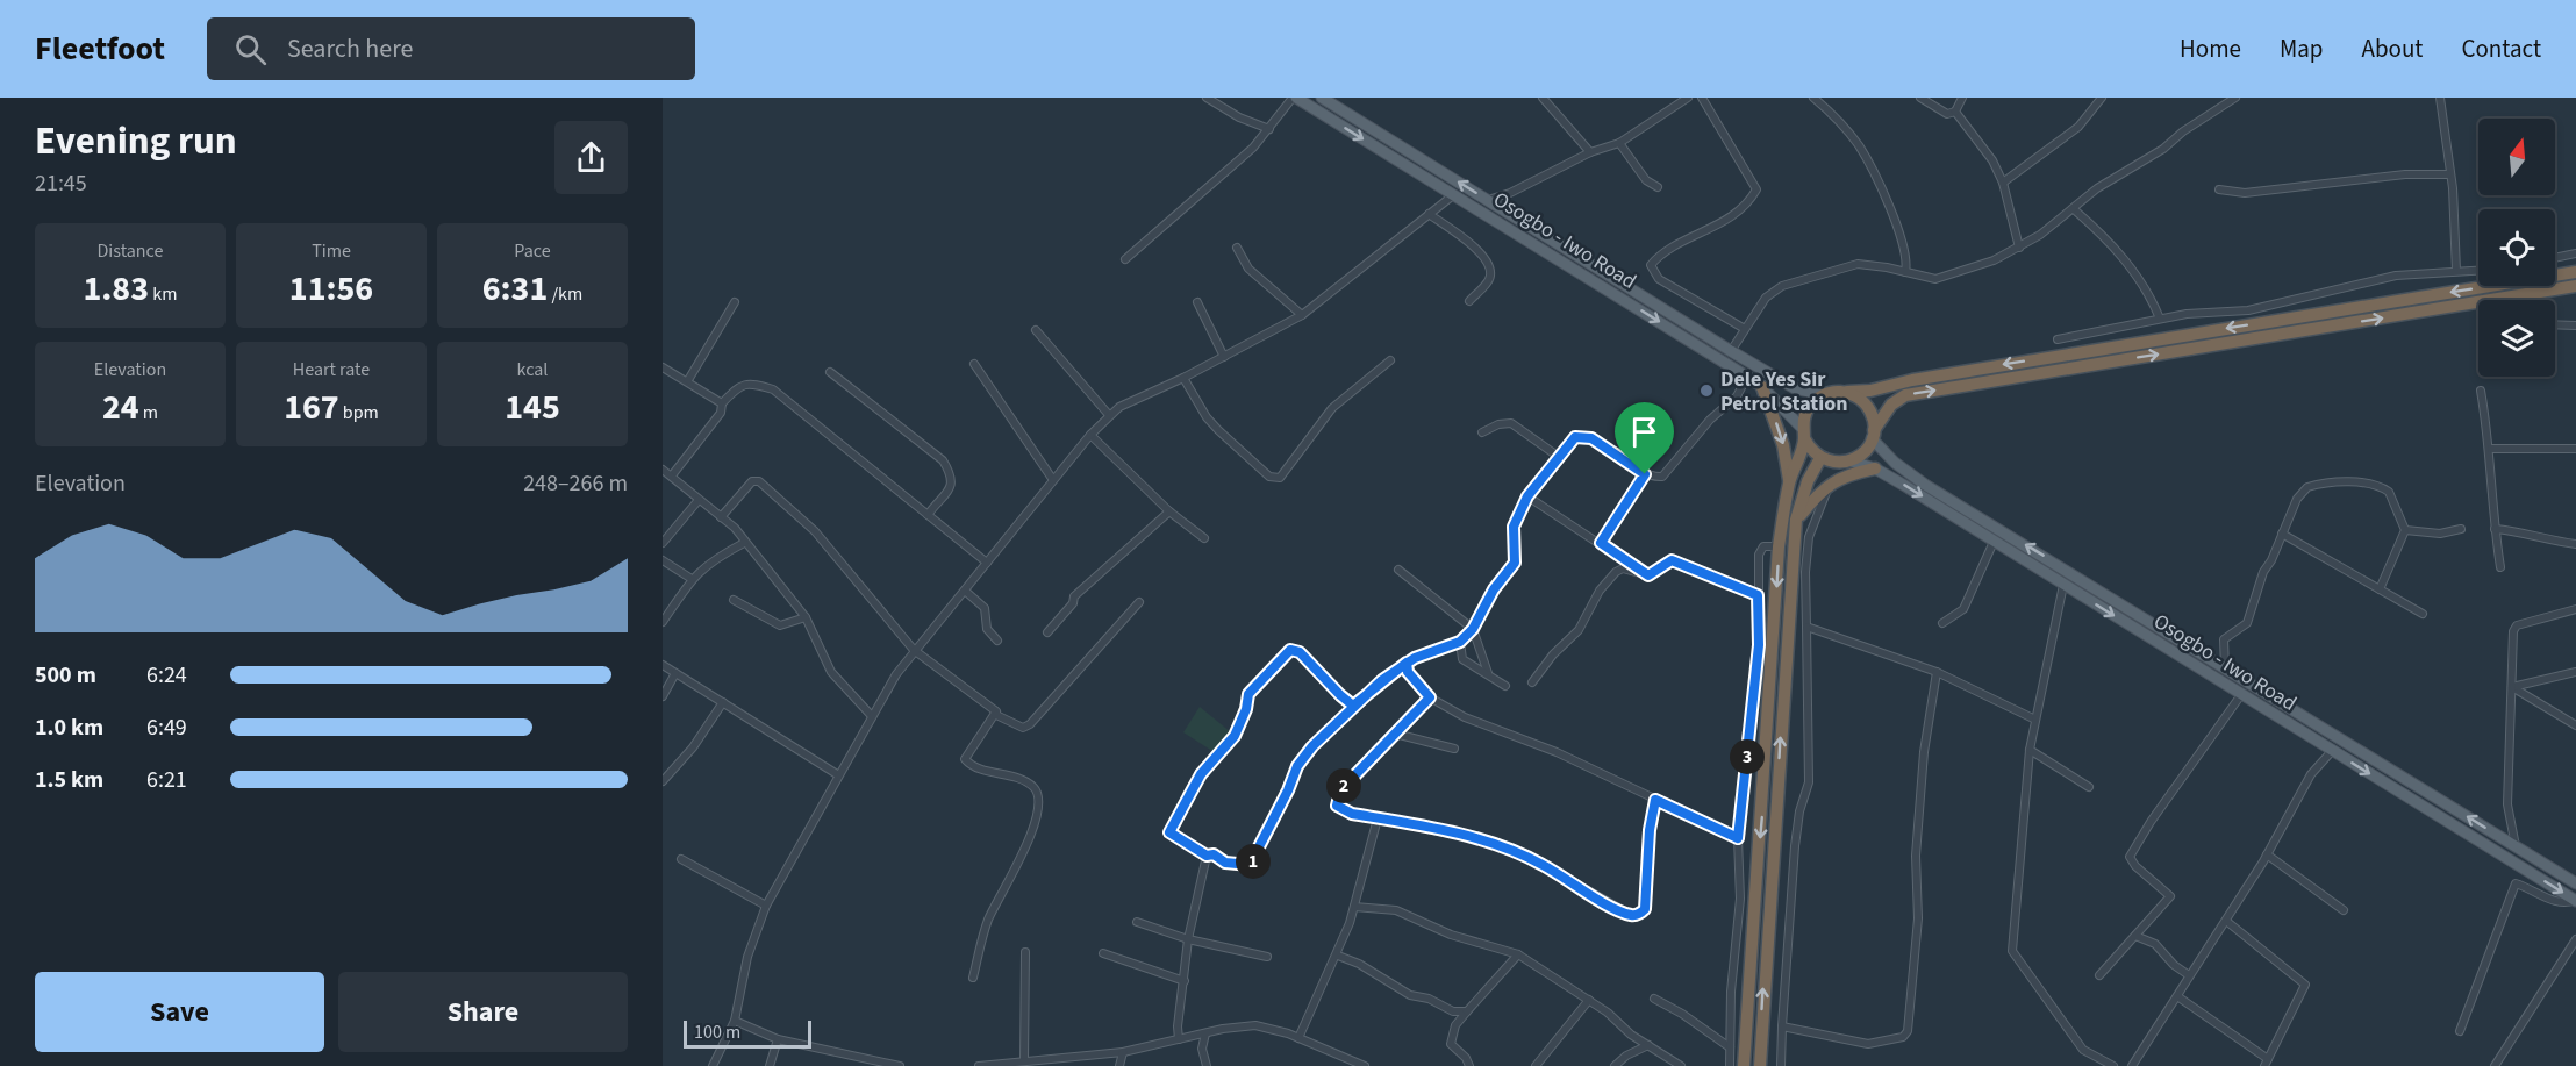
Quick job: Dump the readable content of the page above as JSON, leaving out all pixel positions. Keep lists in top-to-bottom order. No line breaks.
{"streets":{"main road":["Osogbo - Iwo Road"]},"places":["Dele Yes Sir Petrol Station"],"scale_bar":"100 m","north":"top","page":{"header":"Fleetfoot","search":"Search here","nav":["Home","Map","About","Contact"],"heading":["Evening run","21:45"],"stats":[["Distance","1.83 km"],["Time","11:56"],["Pace","6:31 /km"],["Elevation","24 m"],["Heart rate","167 bpm"],["kcal","145"]],"chart":["Elevation","248–266 m"],"list":[{"name":"500 m","note":"6:24"},{"name":"1.0 km","note":"6:49"},{"name":"1.5 km","note":"6:21"}],"pins":["3","2","1"],"buttons":["Save","Share"],"scale":"100 m"}}
